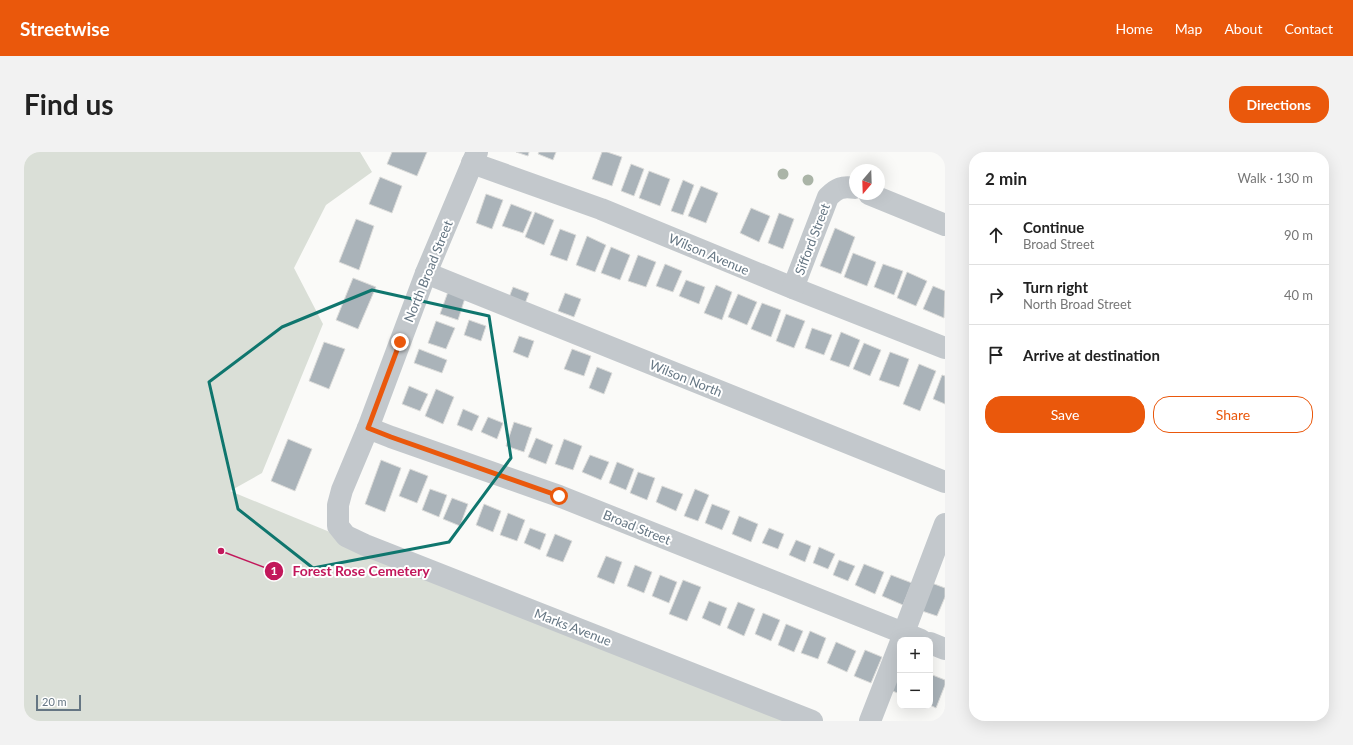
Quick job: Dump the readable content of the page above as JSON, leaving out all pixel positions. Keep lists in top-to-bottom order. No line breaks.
{"streets":{"street":["Sifford Street","Wilson Avenue","North Broad Street","Wilson North","Broad Street","Marks Avenue"]},"crossings":[["Sifford Street","Wilson Avenue"],["Wilson Avenue","North Broad Street"],["North Broad Street","Wilson North"],["North Broad Street","Broad Street"],["North Broad Street","Marks Avenue"]],"places":["Forest Rose Cemetery"],"scale_bar":"20 m","north":"bottom","page":{"header":"Streetwise","nav":["Home","Map","About","Contact"],"buttons":["Directions",["Save","Share"]],"title":"Find us","heading":["2 min","Walk · 130 m"],"list":[["Continue","Broad Street","90 m"],["Turn right","North Broad Street","40 m"],"Arrive at destination"],"map_buttons":["+","−"],"scale":"20 m"}}
